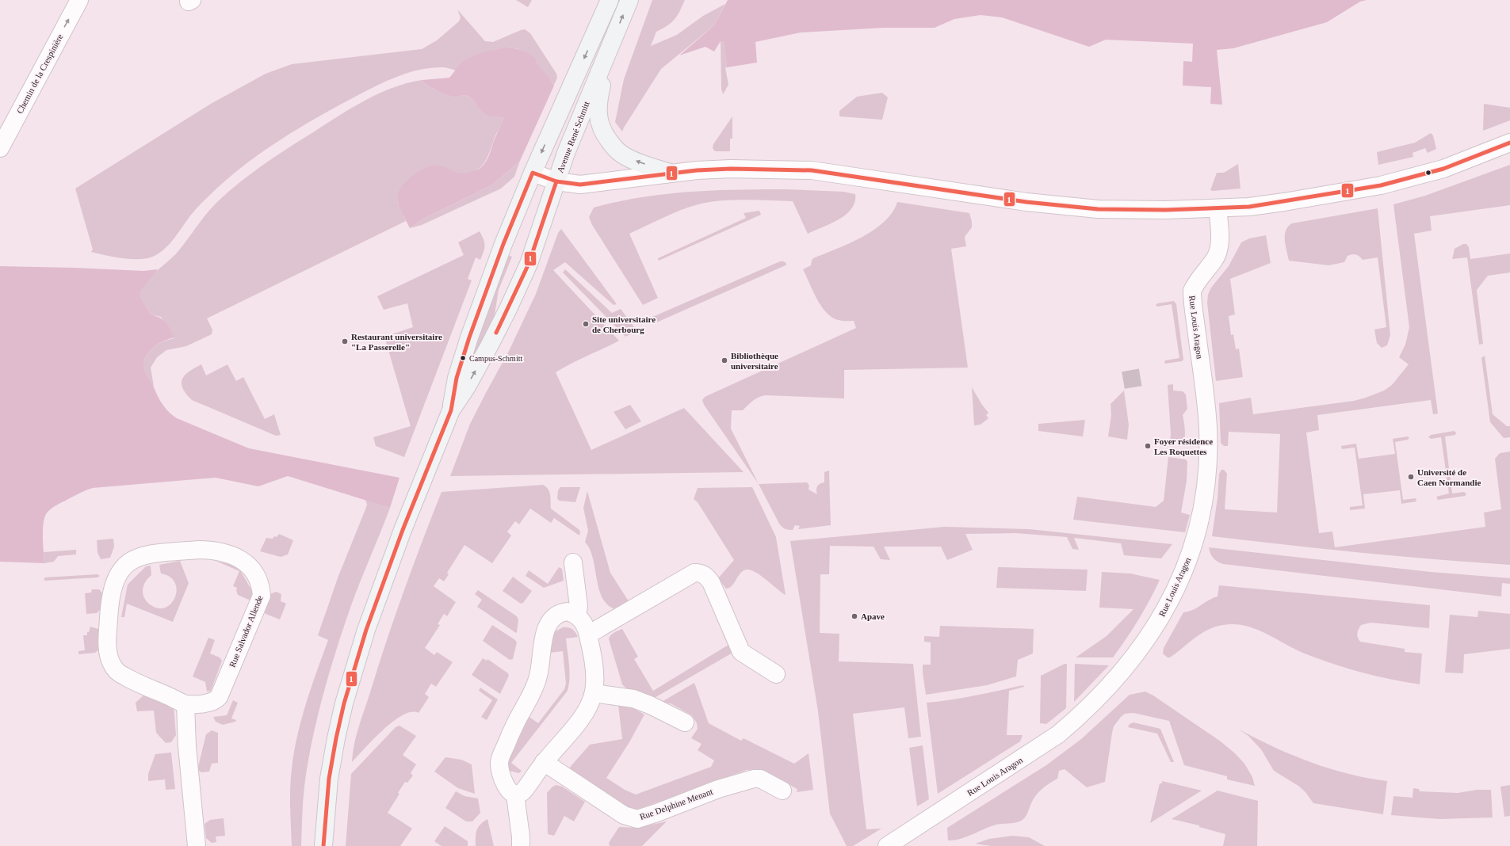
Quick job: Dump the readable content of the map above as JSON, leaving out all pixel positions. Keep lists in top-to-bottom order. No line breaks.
{"streets":{"main road":["Avenue René Schmitt"],"street":["Chemin de la Crespinière","Rue Louis Aragon","Rue Salvador Allende","Rue Delphine Menant"]},"one_way":["Chemin de la Crespinière"],"places":["Site universitaire de Cherbourg","Restaurant universitaire \"La Passerelle\"","Campus-Schmitt","Bibliothèque universitaire","Foyer résidence Les Roquettes","Université de Caen Normandie","Apave"],"lines":["transit line 1"]}
